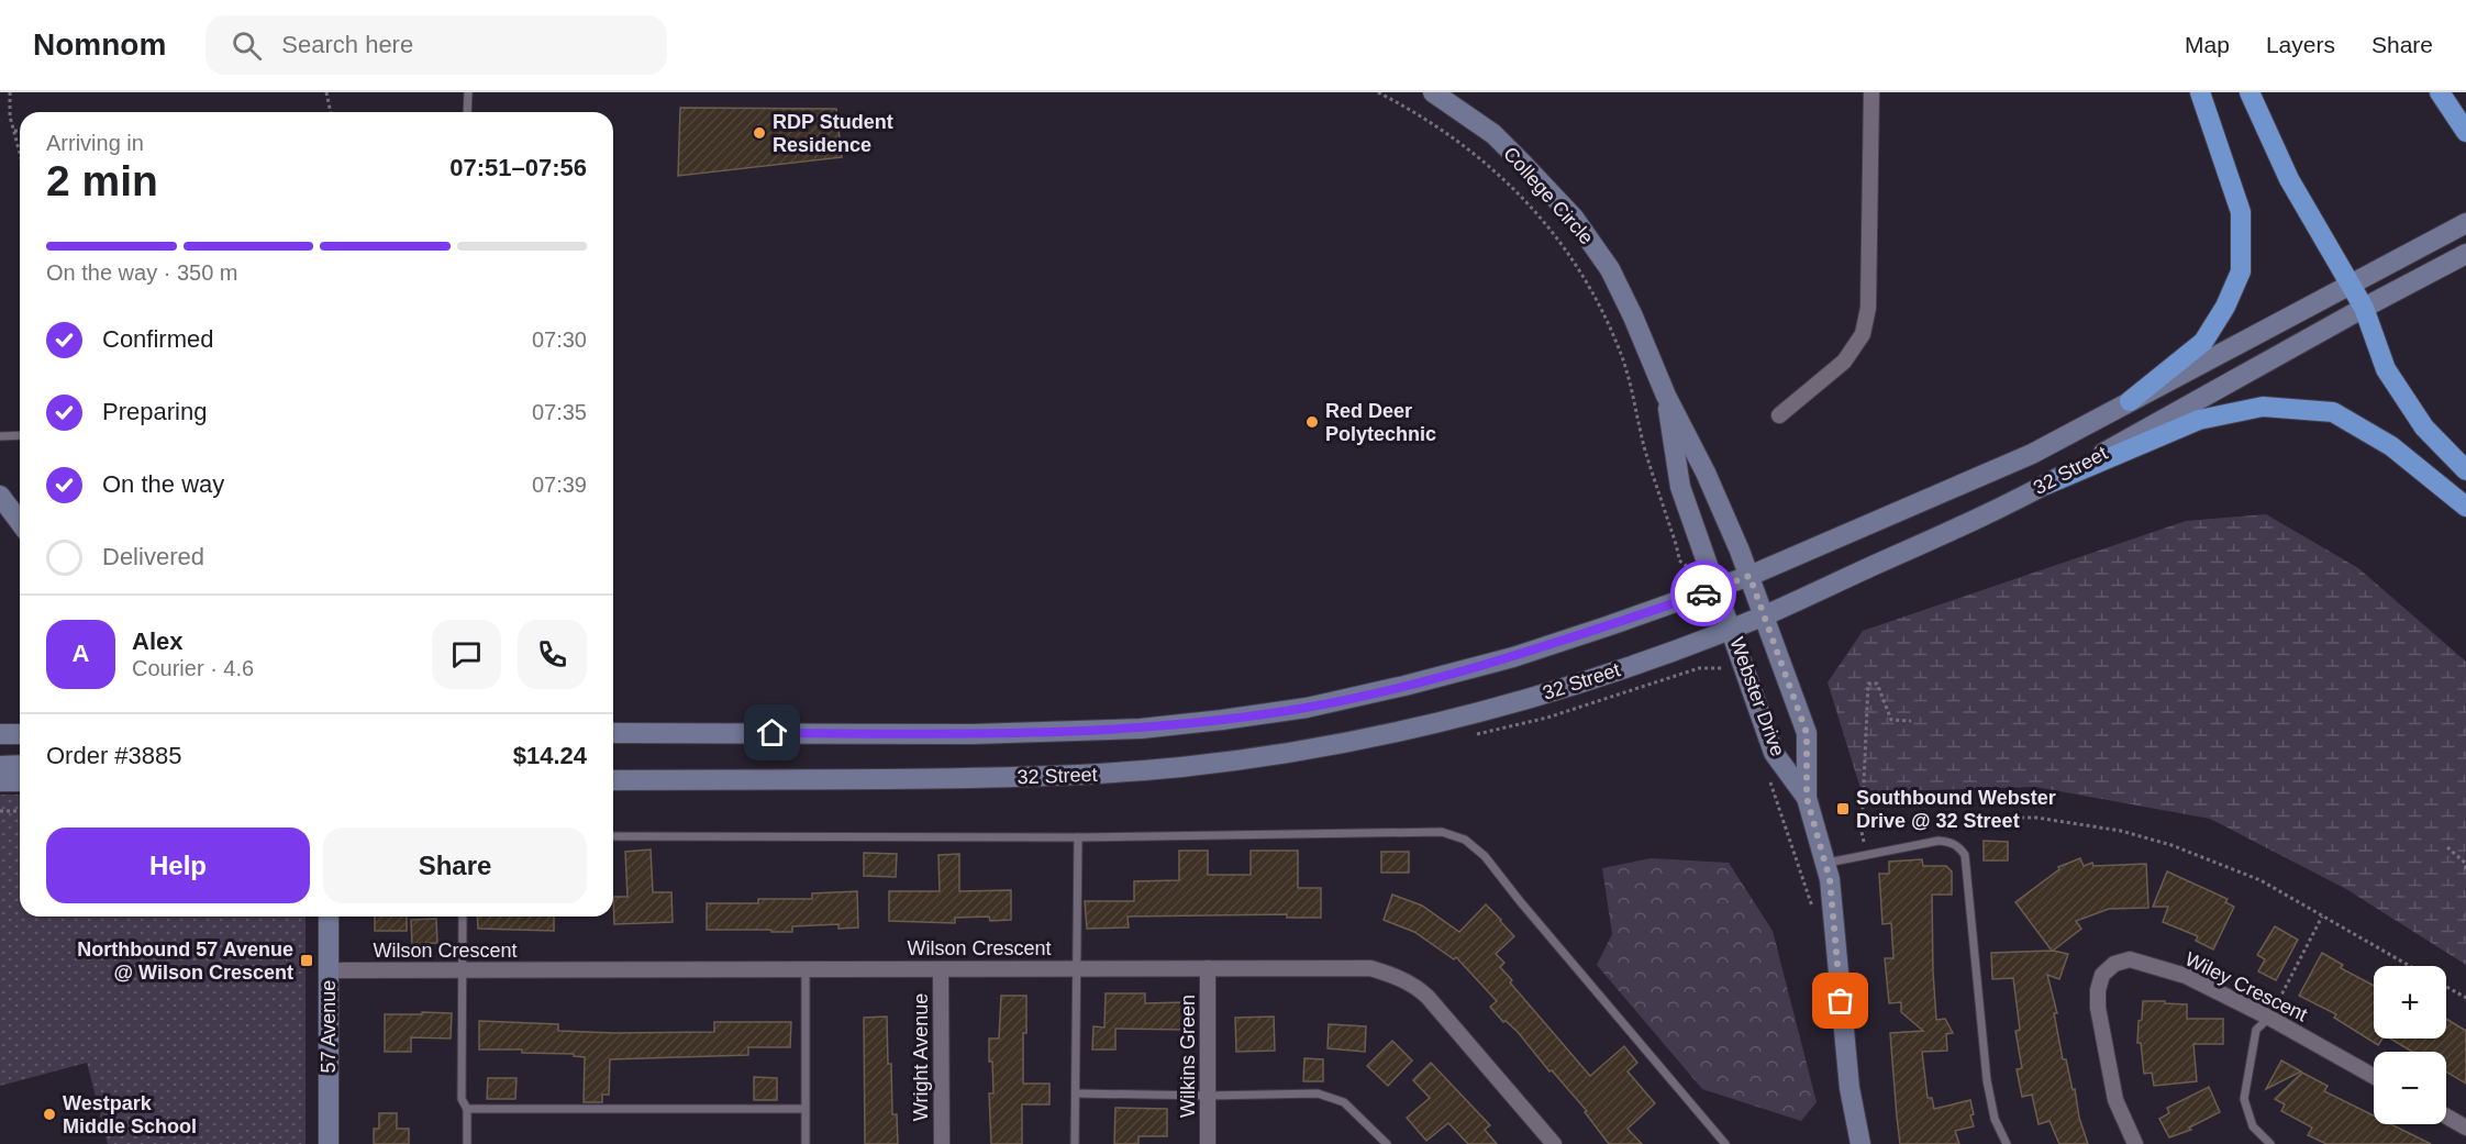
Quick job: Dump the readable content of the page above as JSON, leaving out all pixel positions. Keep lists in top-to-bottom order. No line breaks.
{"streets":{"main road":["College Circle","32 Street","Webster Drive","57 Avenue"],"street":["Wilson Crescent","Wiley Crescent","Wilkins Green","Wright Avenue"]},"crossings":[["College Circle","32 Street"],["College Circle","Webster Drive"],["32 Street","Webster Drive"],["Wilson Crescent","57 Avenue"],["Wilson Crescent","Wilkins Green"],["Wilson Crescent","Wright Avenue"]],"places":{"other":["RDP Student Residence","Red Deer Polytechnic","Westpark Middle School"],"transit":["Southbound Webster Drive @ 32 Street","Northbound 57 Avenue @ Wilson Crescent"]},"page":{"header":"Nomnom","search":"Search here","nav":["Map","Layers","Share"],"heading":["2 min","Arriving in","07:51–07:56"],"panel":["Alex","Courier · 4.6","Order #3885","$14.24"],"bar":"On the way · 350 m","list":[["Confirmed","07:30"],["Preparing","07:35"],["On the way","07:39"],"Delivered"],"round":"A","buttons":["Help","Share"],"map_buttons":["+","−"]}}
